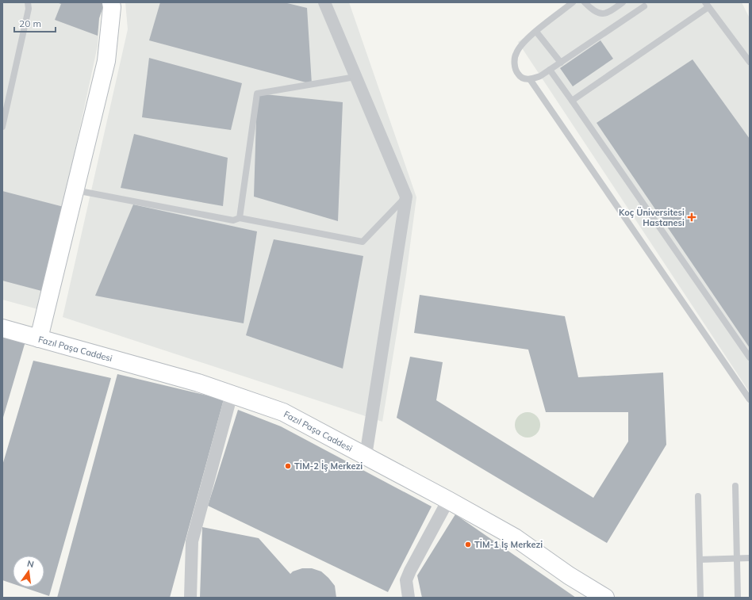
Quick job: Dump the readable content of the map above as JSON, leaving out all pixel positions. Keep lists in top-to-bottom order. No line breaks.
{"streets":{"street":["Fazıl Paşa Caddesi"]},"places":{"health":["Koç Üniversitesi Hastanesi"],"other":["TİM-2 İş Merkezi","TİM-1 İş Merkezi"]},"scale_bar":"20 m","north":"top"}
